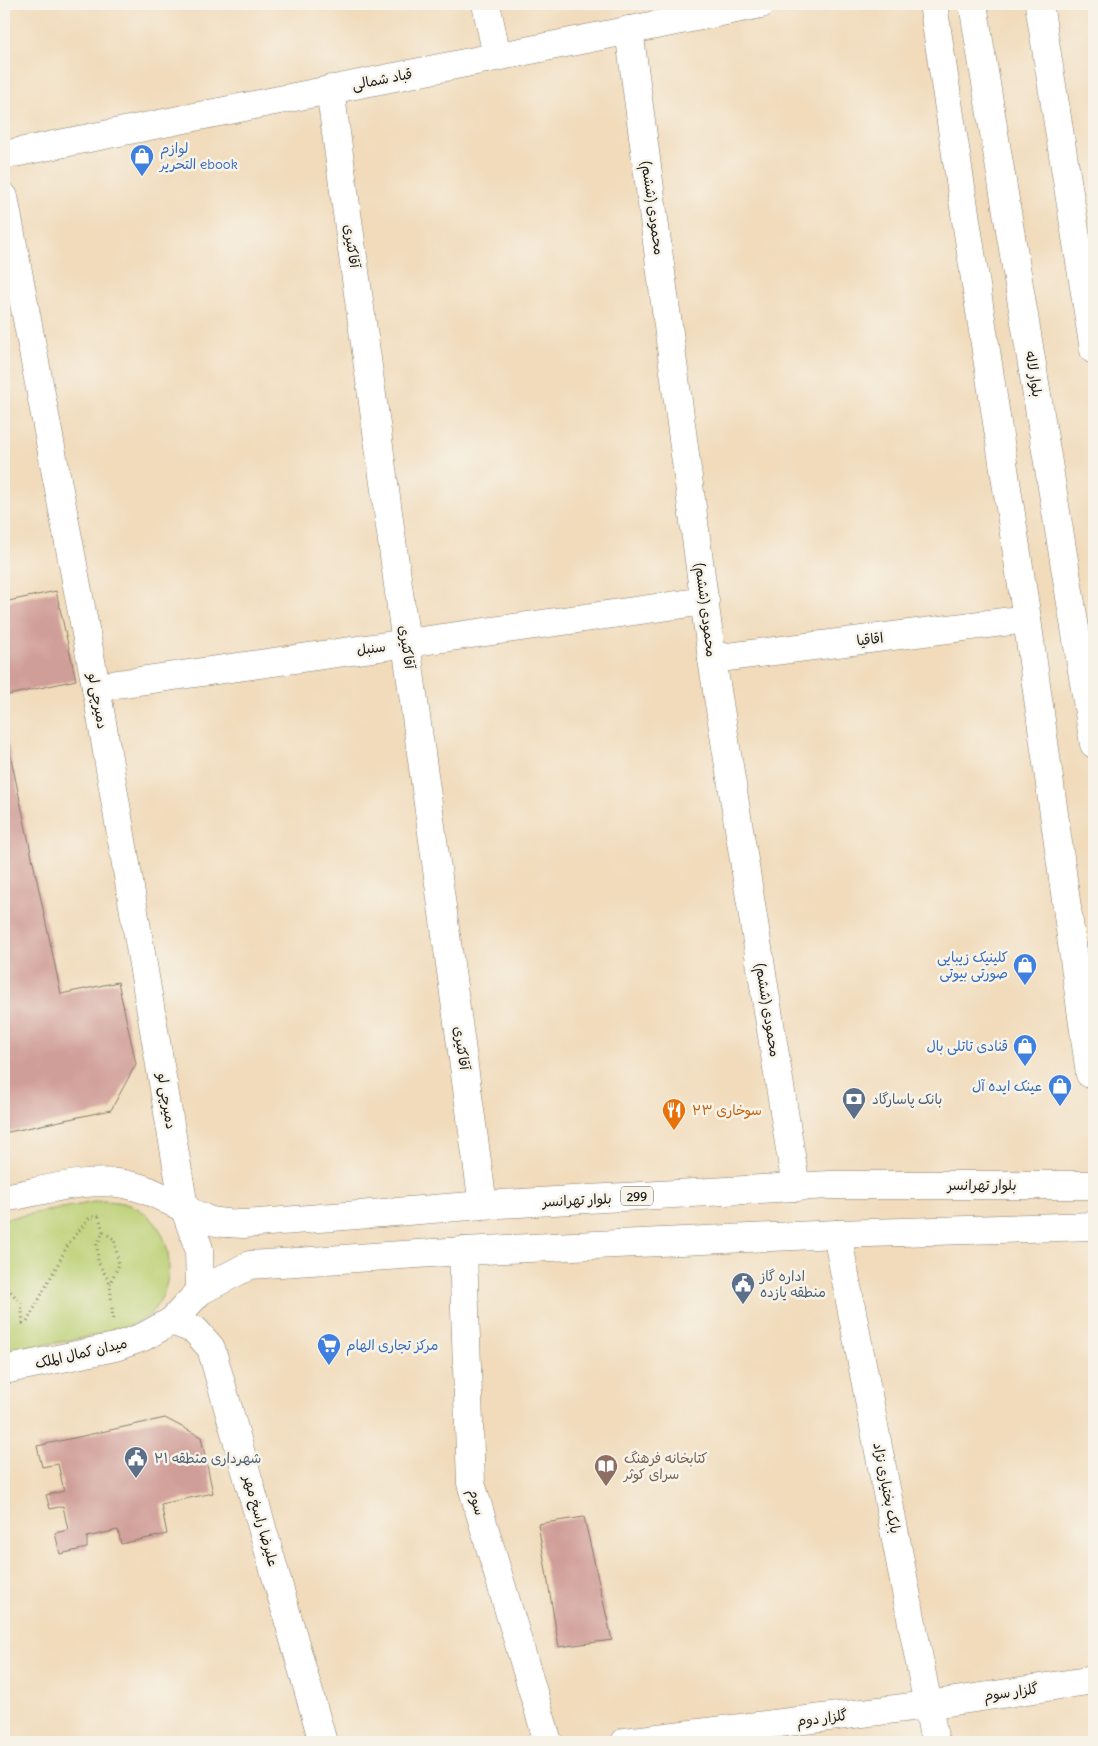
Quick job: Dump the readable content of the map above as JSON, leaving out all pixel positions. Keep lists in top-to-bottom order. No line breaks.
{"streets":{"street":["قباد شمالی","محمودی (ششم)","آقاکثیری","بلوار لاله","اقاقیا","سنبل","دمیرچی لو","بلوار تهرانسر","299","میدان کمال الملک","بابک بختیاری نژاد","سوم","علیرضا راسخ مهر","گلزار سوم","گلزار دوم"]},"crossings":[["قباد شمالی","محمودی (ششم)"],["قباد شمالی","آقاکثیری"],["محمودی (ششم)","اقاقیا"],["محمودی (ششم)","سنبل"],["محمودی (ششم)","بلوار تهرانسر"],["آقاکثیری","سنبل"],["آقاکثیری","بلوار تهرانسر"],["سنبل","دمیرچی لو"],["دمیرچی لو","بلوار تهرانسر"],["میدان کمال الملک","علیرضا راسخ مهر"],["بابک بختیاری نژاد","گلزار سوم"],["بابک بختیاری نژاد","گلزار دوم"],["گلزار سوم","گلزار دوم"]],"places":{"shop":["لوازم التحریر ebook","کلینیک زیبایی صورتی بیوتی","قنادی تاتلی بال","عینک ایده آل"],"bank":["بانک پاسارگاد"],"restaurant":["سوخاری ۲۳"],"public building":["اداره گاز منطقه یازده","شهرداری منطقه ۲۱"],"supermarket":["مرکز تجاری الهام"],"library":["کتابخانه فرهنگ سرای کوثر"]}}
